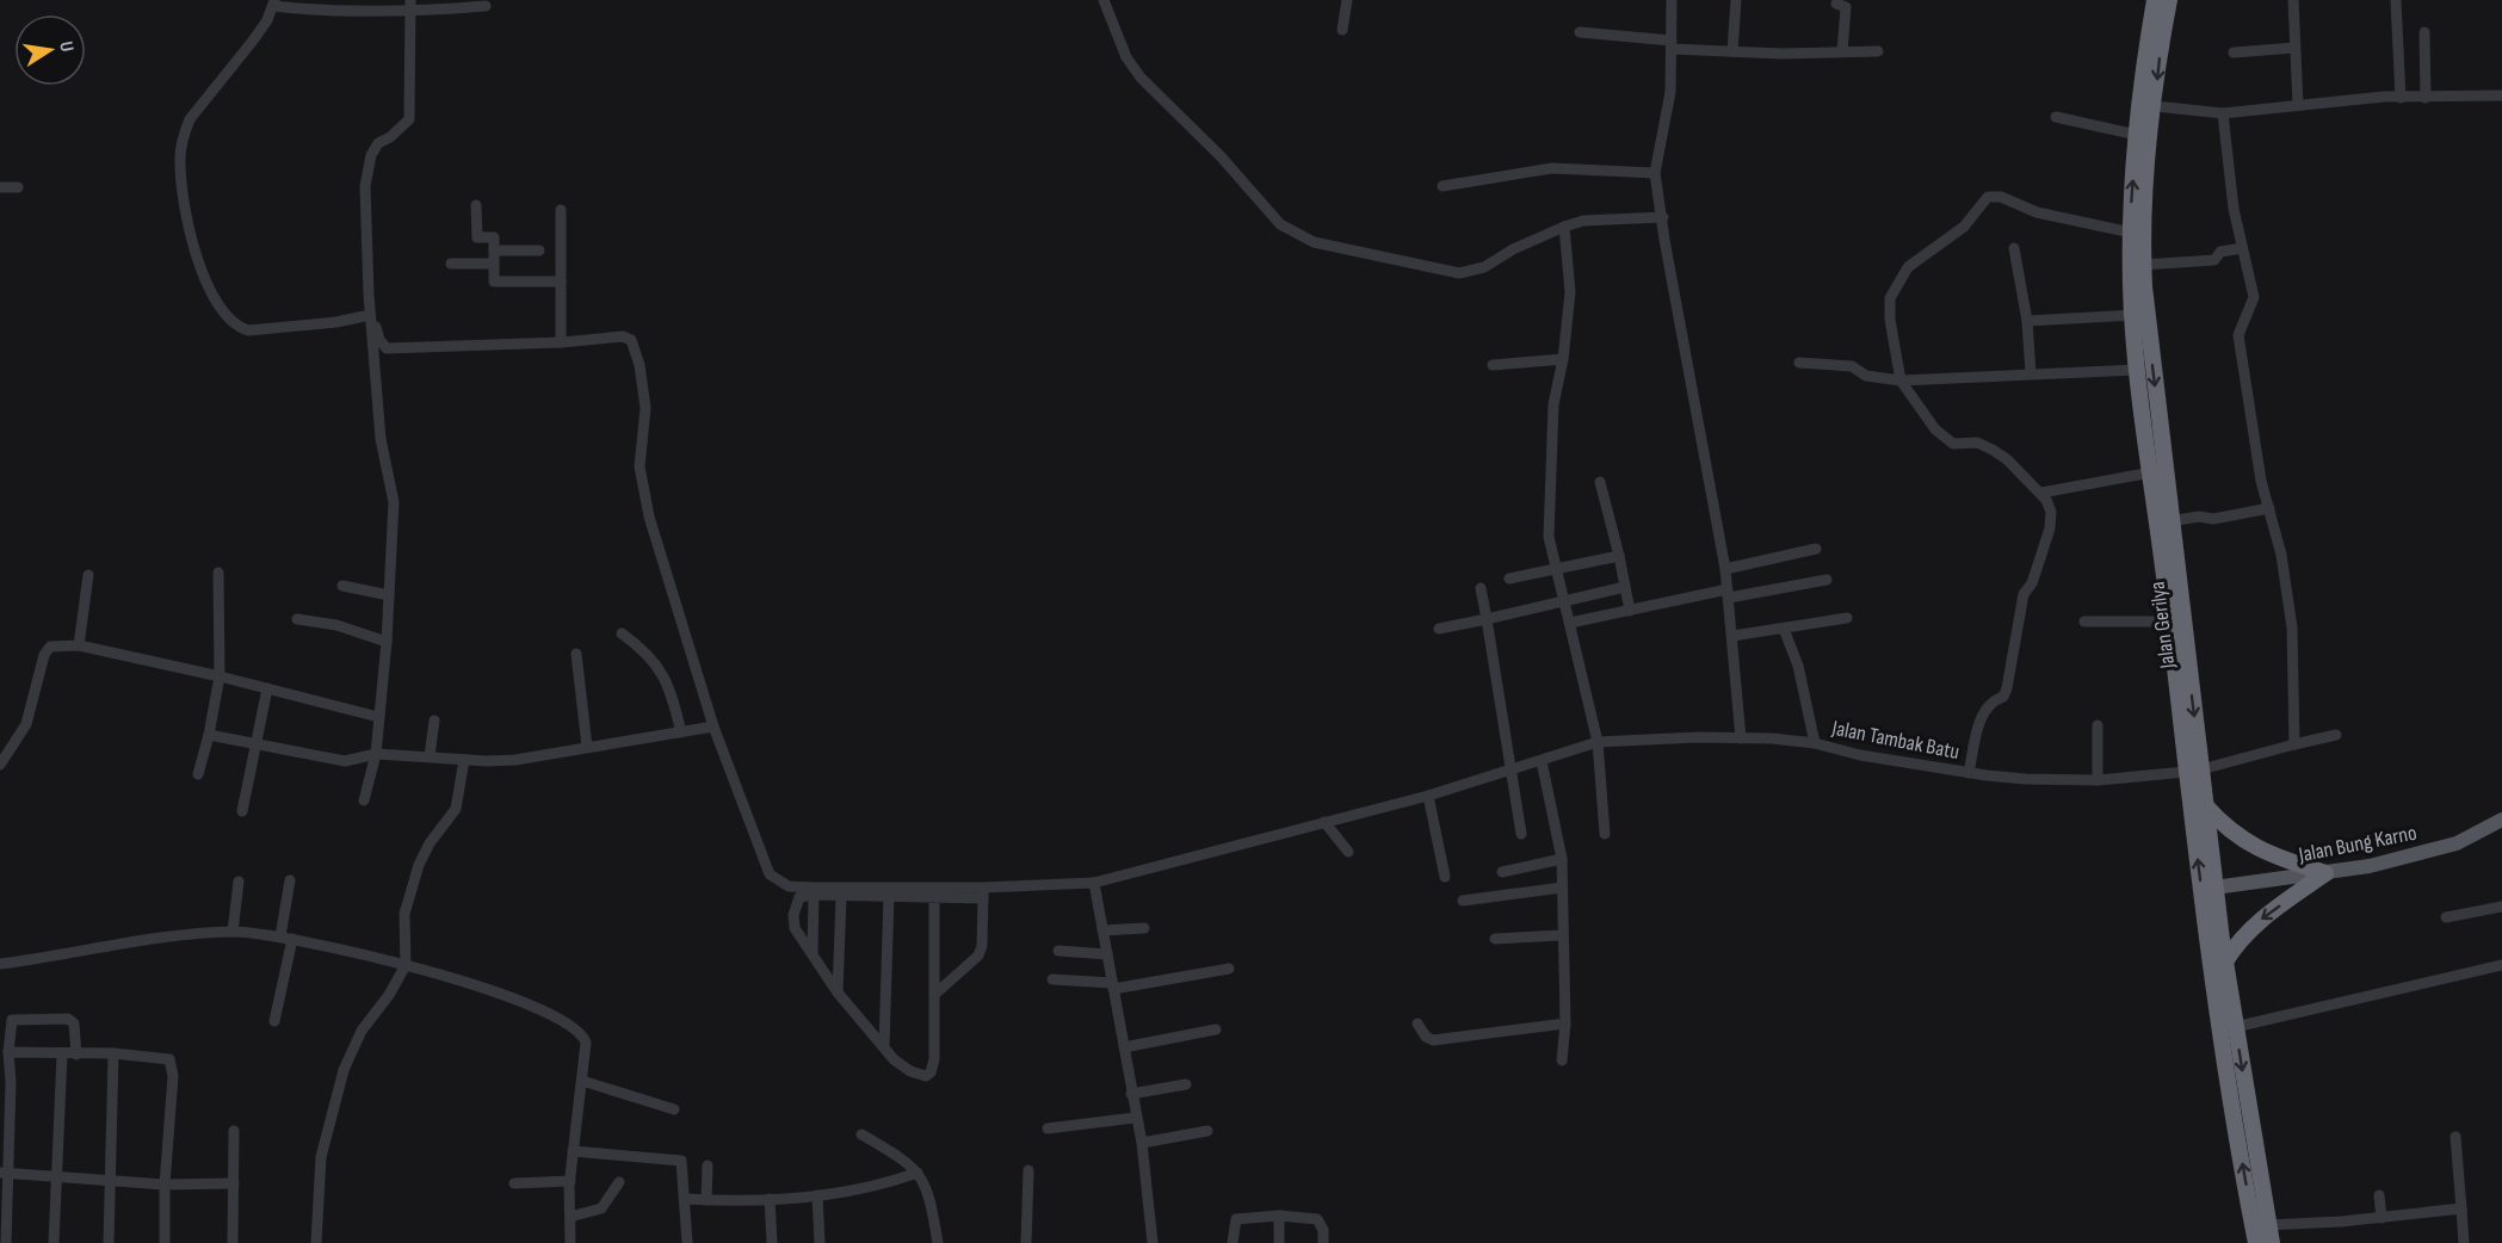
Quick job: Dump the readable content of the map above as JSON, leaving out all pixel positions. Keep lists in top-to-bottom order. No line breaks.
{"streets":{"highway":["Jalan Gerilya"],"main road":["Jalan Bung Karno"],"street":["Jalan Tambak Batu"]},"crossings":[["Jalan Gerilya","Jalan Tambak Batu"],["Jalan Gerilya","Jalan Bung Karno"]],"north":"right"}
